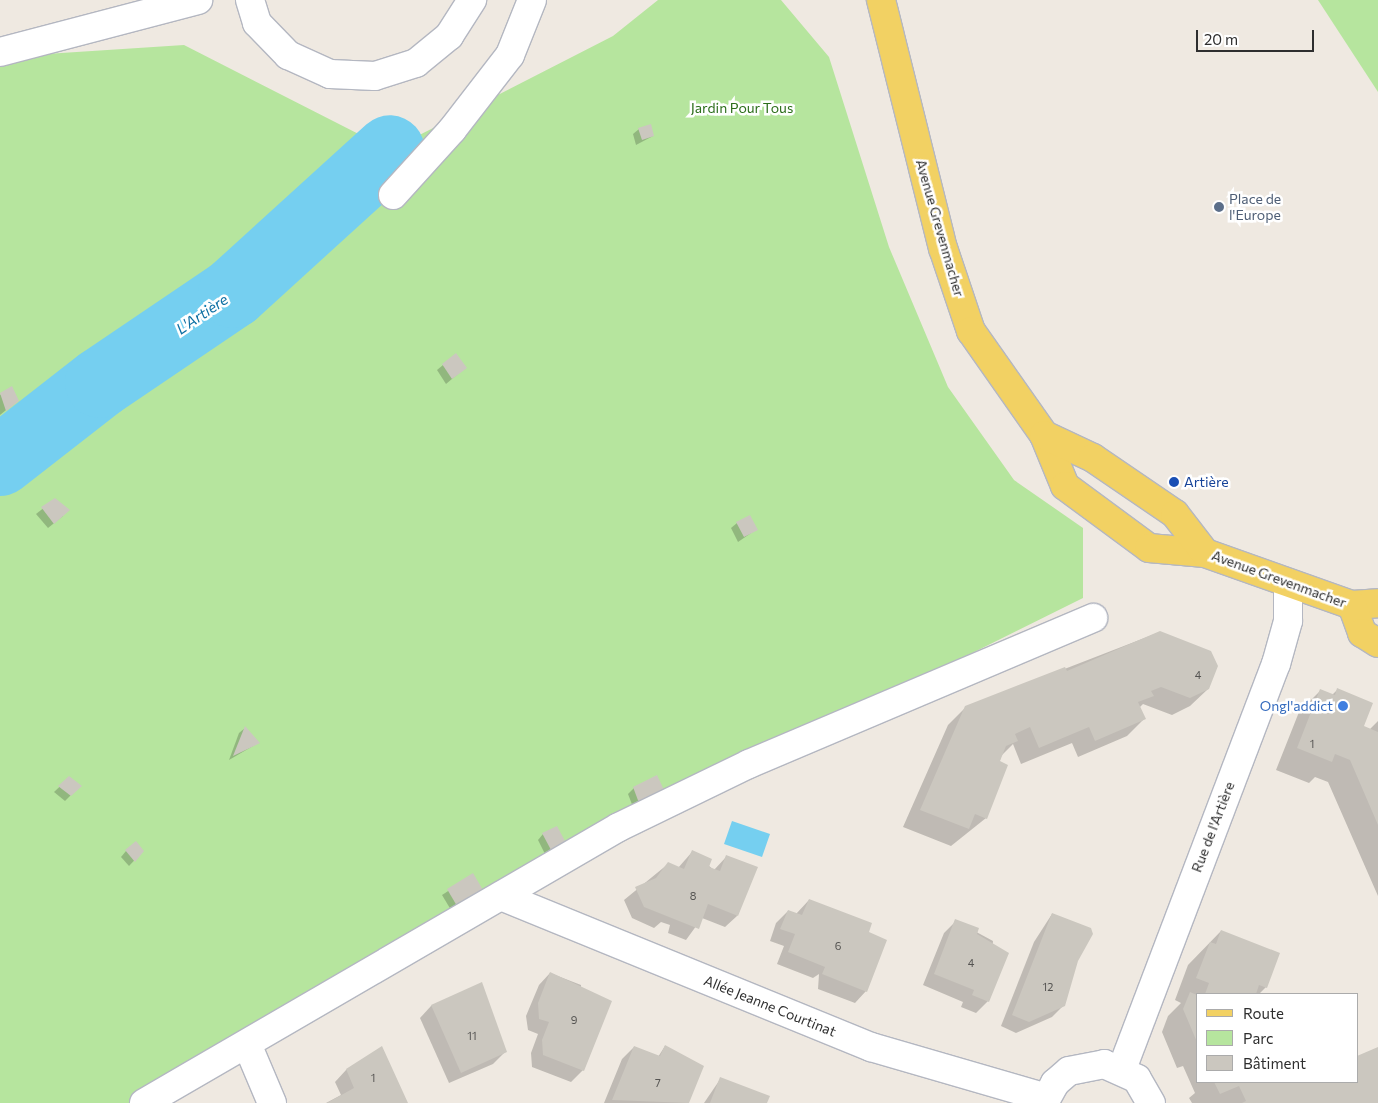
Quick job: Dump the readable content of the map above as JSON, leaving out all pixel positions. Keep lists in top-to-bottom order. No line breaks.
{"streets":{"main road":["Avenue Grevenmacher"],"street":["Rue de l'Artière","Allée Jeanne Courtinat"]},"crossings":[["Avenue Grevenmacher","Rue de l'Artière"]],"water":["L'Artière"],"parks":["Jardin Pour Tous"],"places":["Place de l'Europe","Artière","Ongl'addict"],"house_numbers":["4","1","8","6","4","12","9","11","1","7"],"legend":["Route","Parc","Bâtiment"],"scale_bar":"20 m"}
